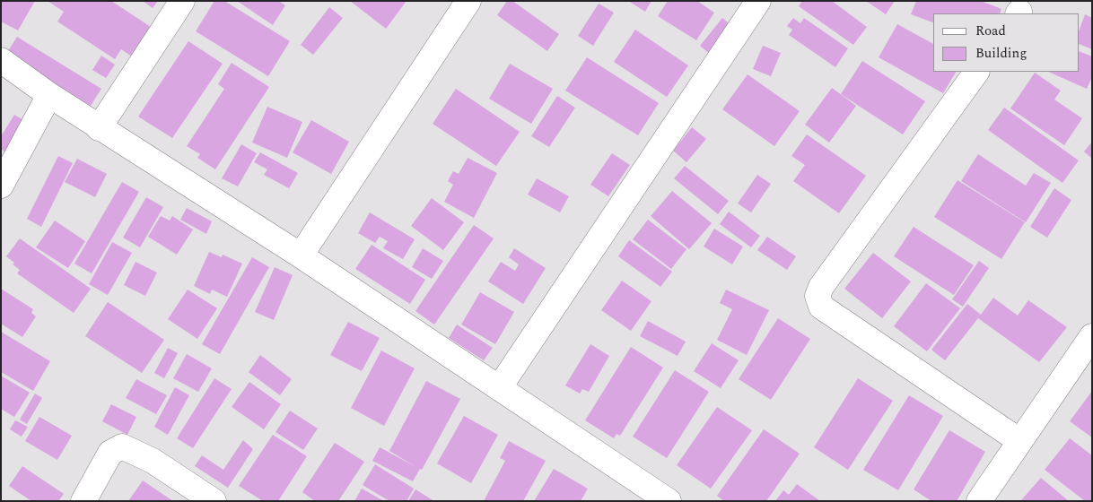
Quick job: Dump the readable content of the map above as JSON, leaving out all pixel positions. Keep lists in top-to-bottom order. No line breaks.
{"legend":["Road","Building"]}
